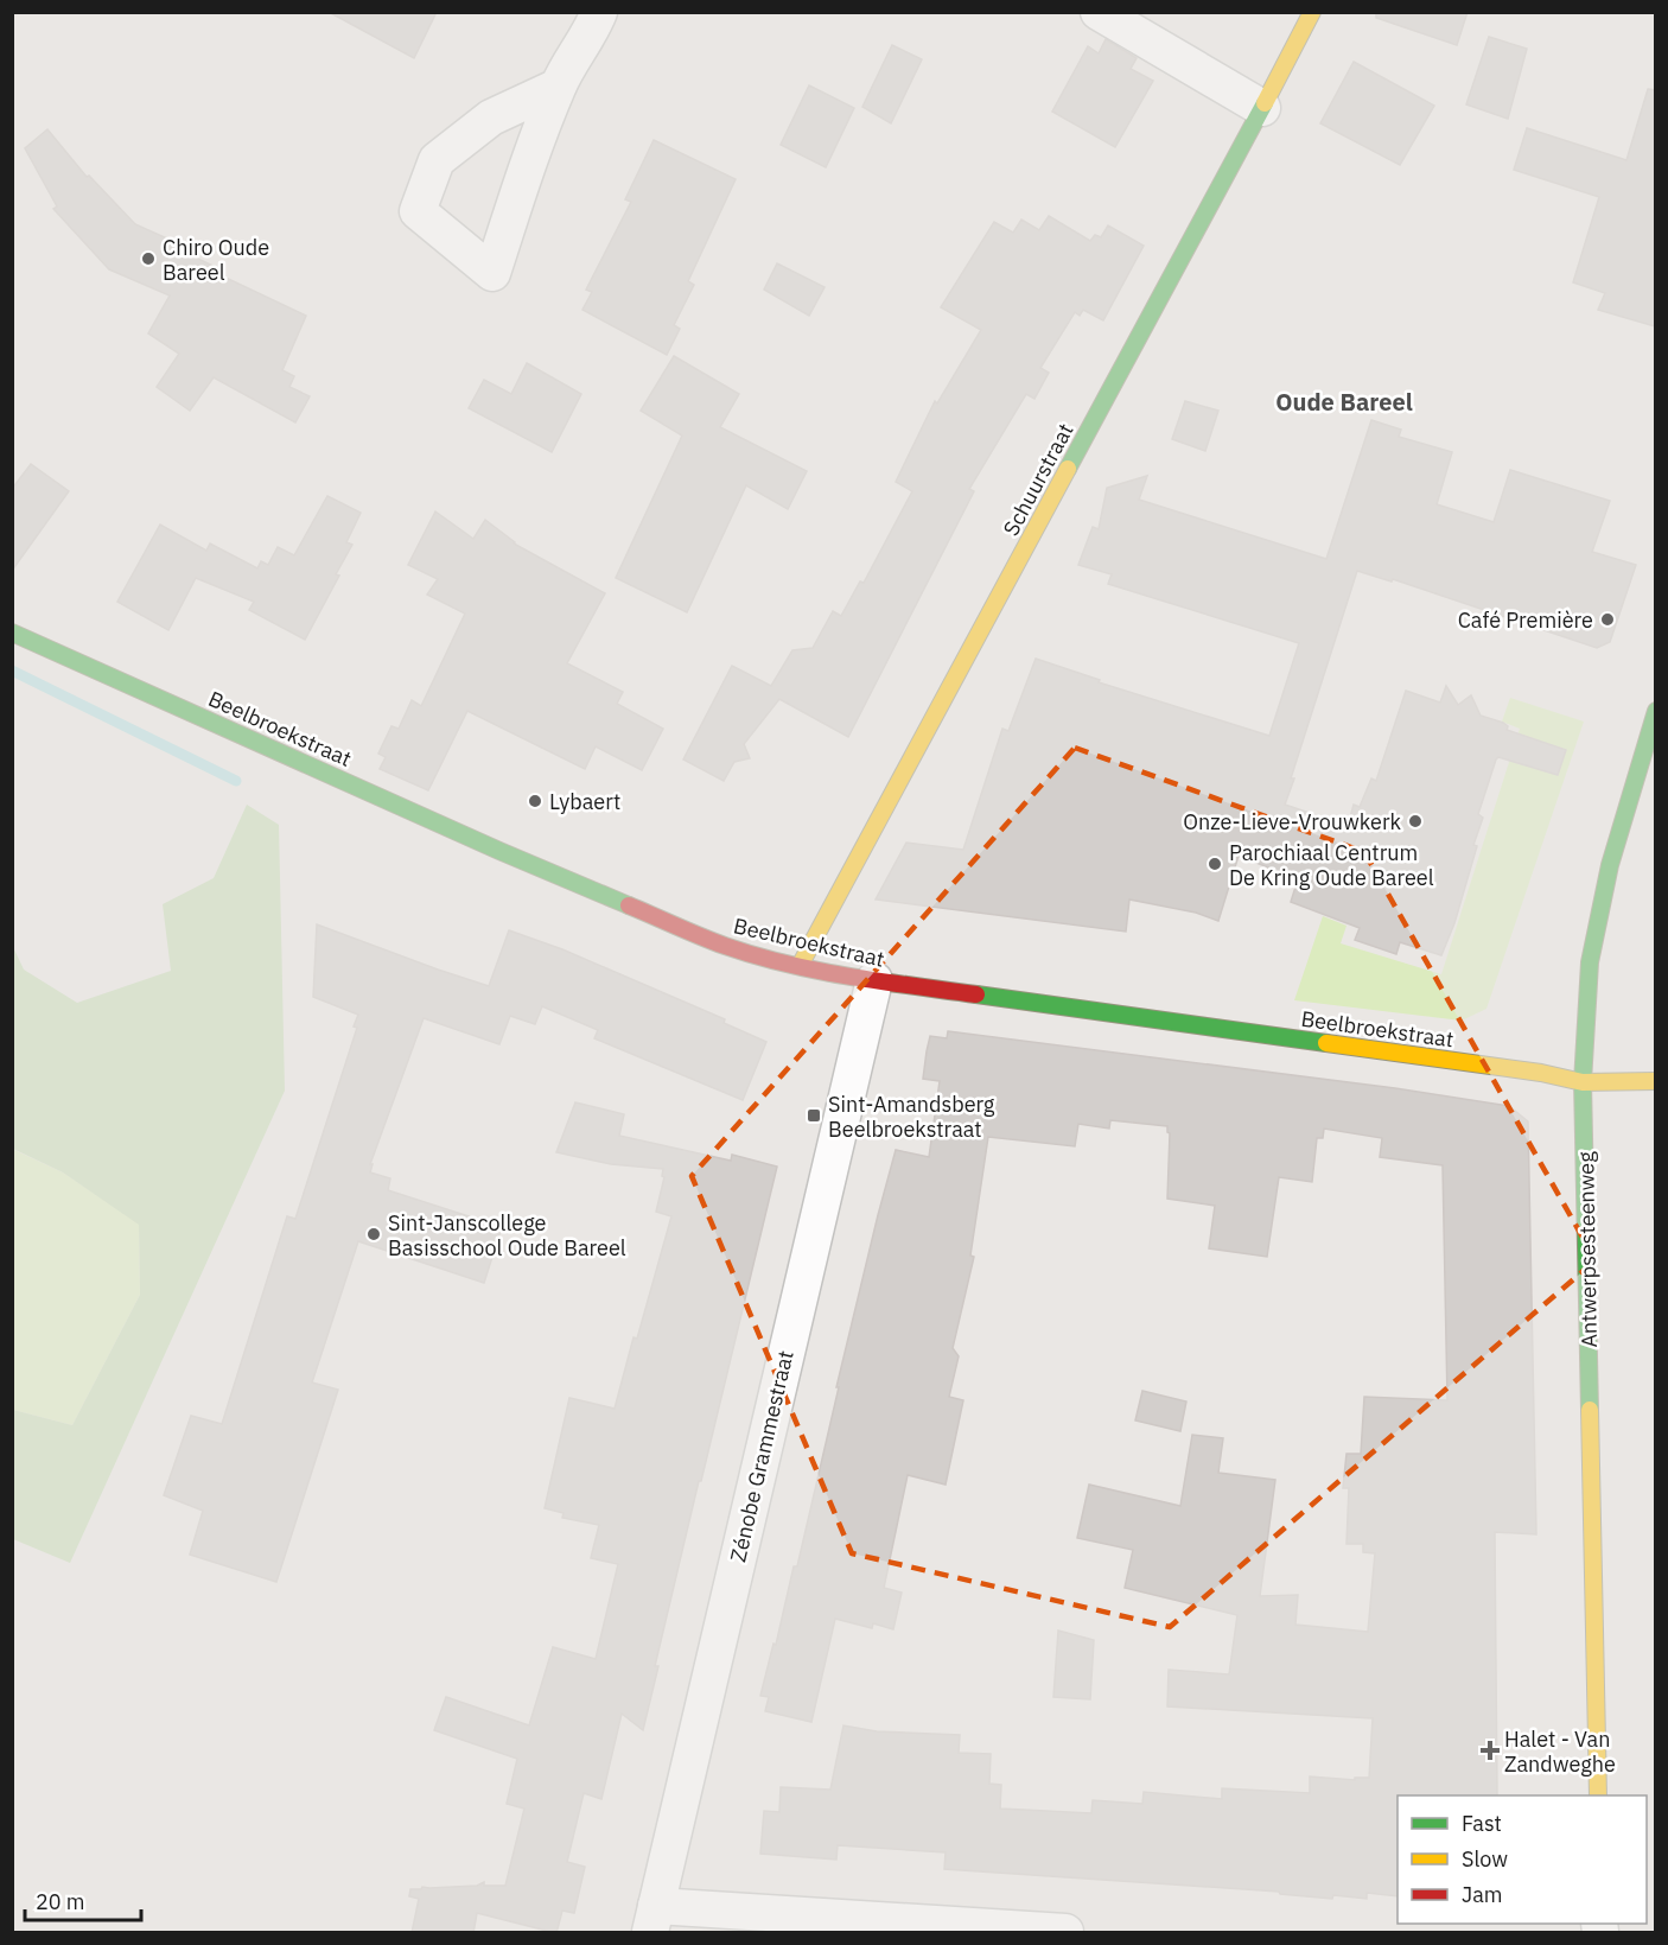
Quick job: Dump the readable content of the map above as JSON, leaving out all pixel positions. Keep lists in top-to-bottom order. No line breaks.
{"streets":{"street":["Schuurstraat","Beelbroekstraat","Antwerpsesteenweg","Zénobe Grammestraat"]},"crossings":[["Schuurstraat","Beelbroekstraat"],["Beelbroekstraat","Antwerpsesteenweg"],["Beelbroekstraat","Zénobe Grammestraat"]],"districts":["Oude Bareel"],"places":{"other":["Chiro Oude Bareel","Café Première","Lybaert","Onze-Lieve-Vrouwkerk","Parochiaal Centrum De Kring Oude Bareel","Sint-Janscollege Basisschool Oude Bareel"],"transit":["Sint-Amandsberg Beelbroekstraat"],"health":["Halet - Van Zandweghe"]},"legend":["Fast","Slow","Jam"],"scale_bar":"20 m"}
